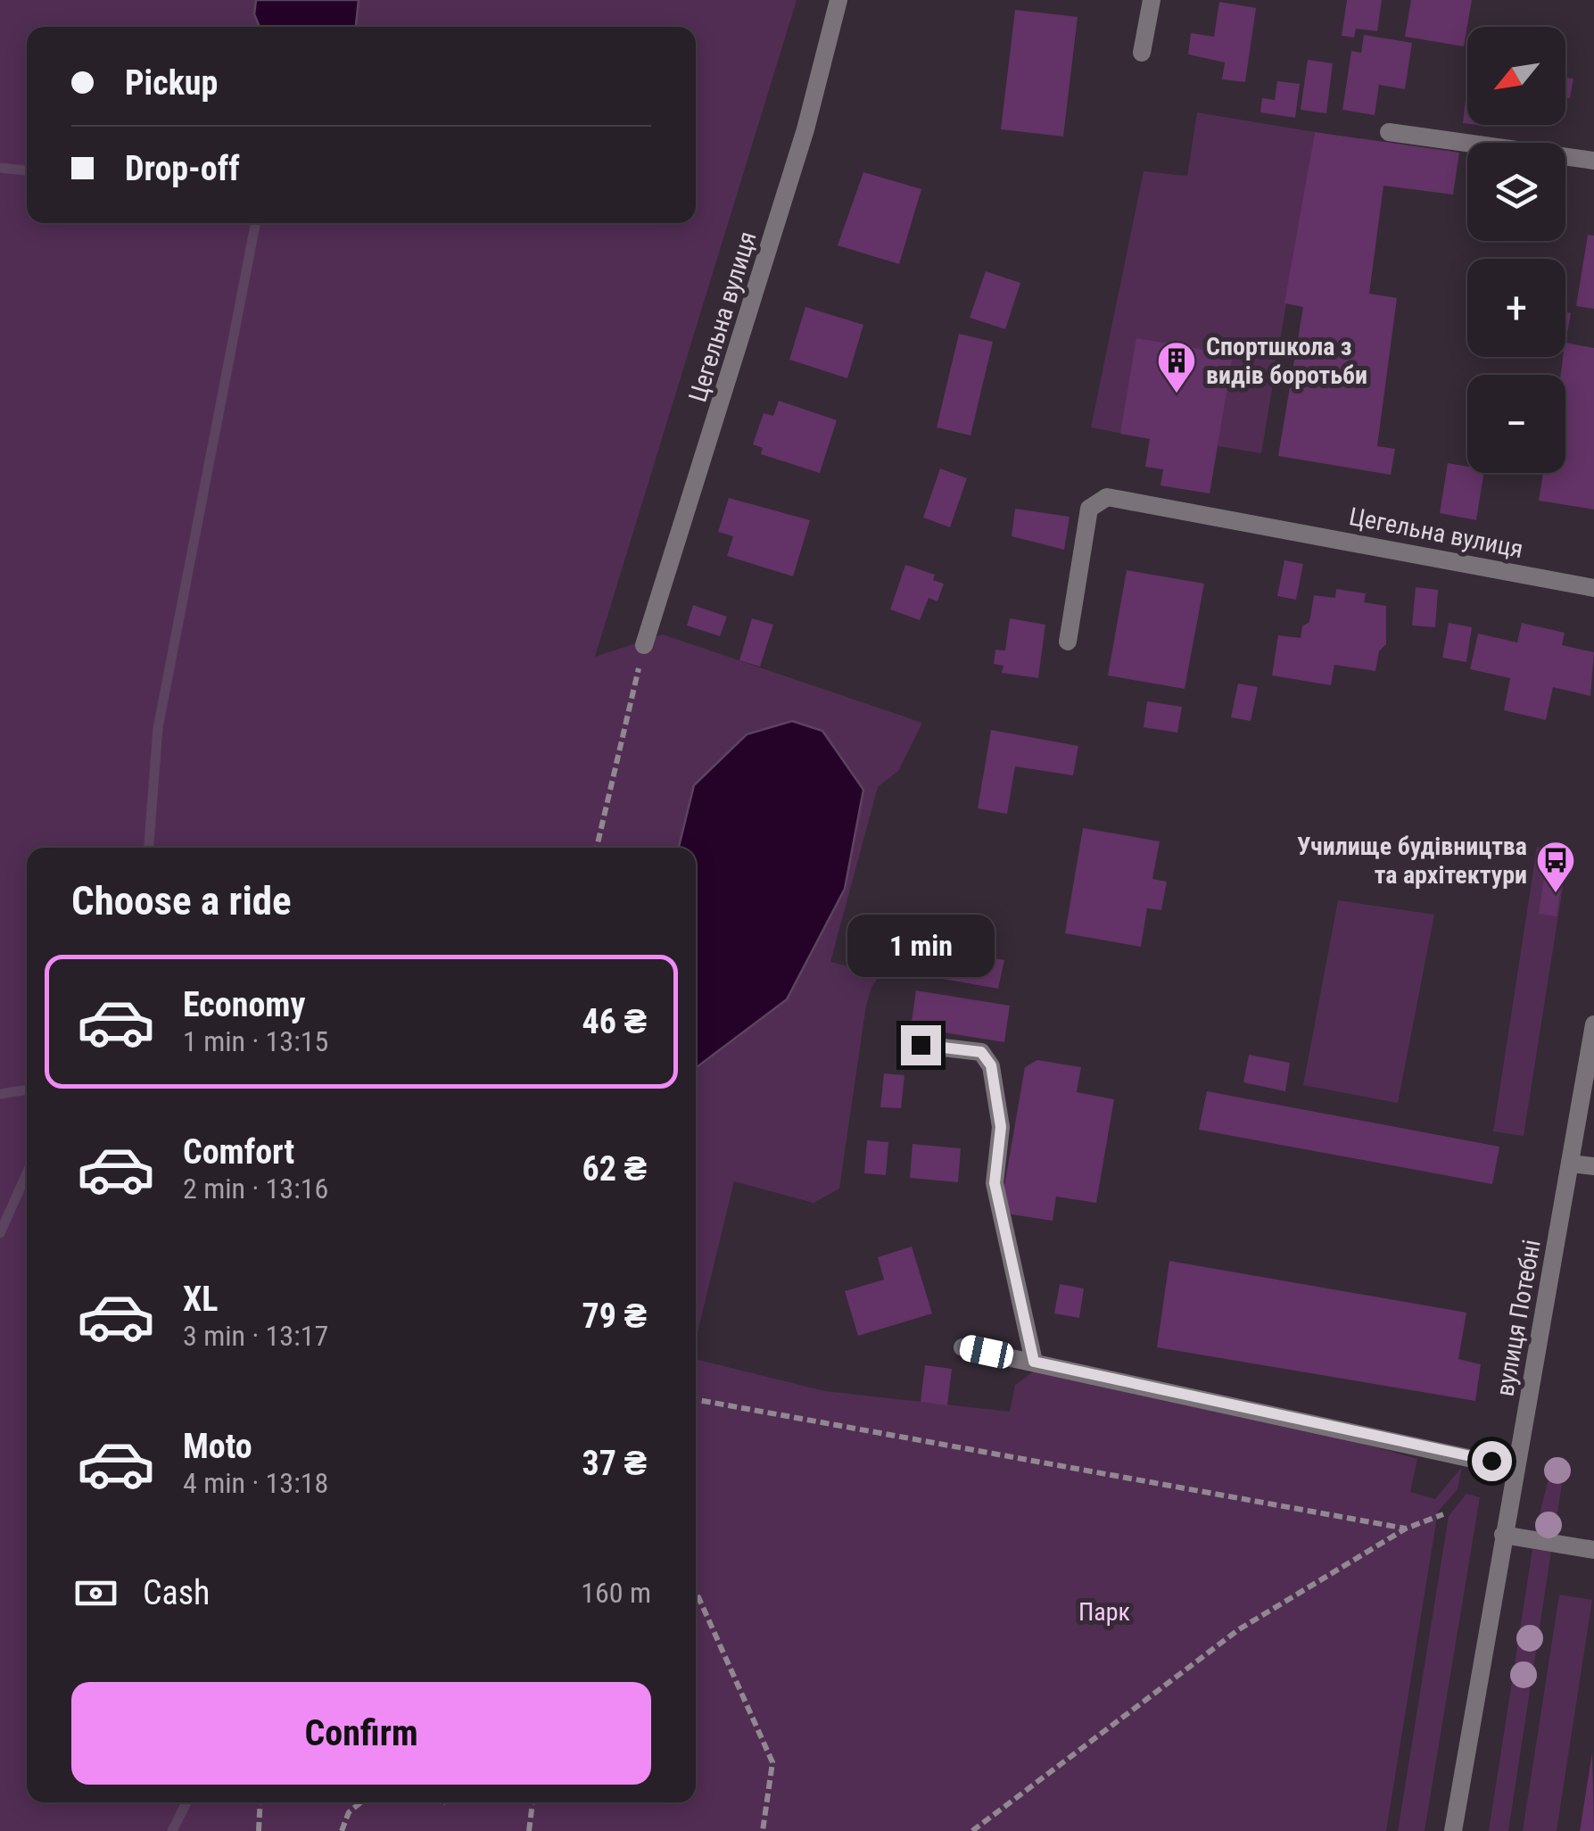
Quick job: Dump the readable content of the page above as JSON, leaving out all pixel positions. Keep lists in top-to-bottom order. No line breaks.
{"streets":{"street":["Цегельна вулиця","вулиця Потебні"]},"parks":["Парк"],"places":{"building":["Спортшкола з видів боротьби"],"bus stop":["Училище будівництва та архітектури"]},"north":"bottom left","page":{"map_buttons":["+","−"],"banner":["Pickup","Drop-off"],"heading":"Choose a ride","bubble":"1 min","list":[{"name":"Economy","note":"1 min · 13:15","value":"46 ₴"},{"name":"Comfort","note":"2 min · 13:16","value":"62 ₴"},{"name":"XL","note":"3 min · 13:17","value":"79 ₴"},{"name":"Moto","note":"4 min · 13:18","value":"37 ₴"}],"pay":["Cash","160 m"],"buttons":"Confirm"}}
